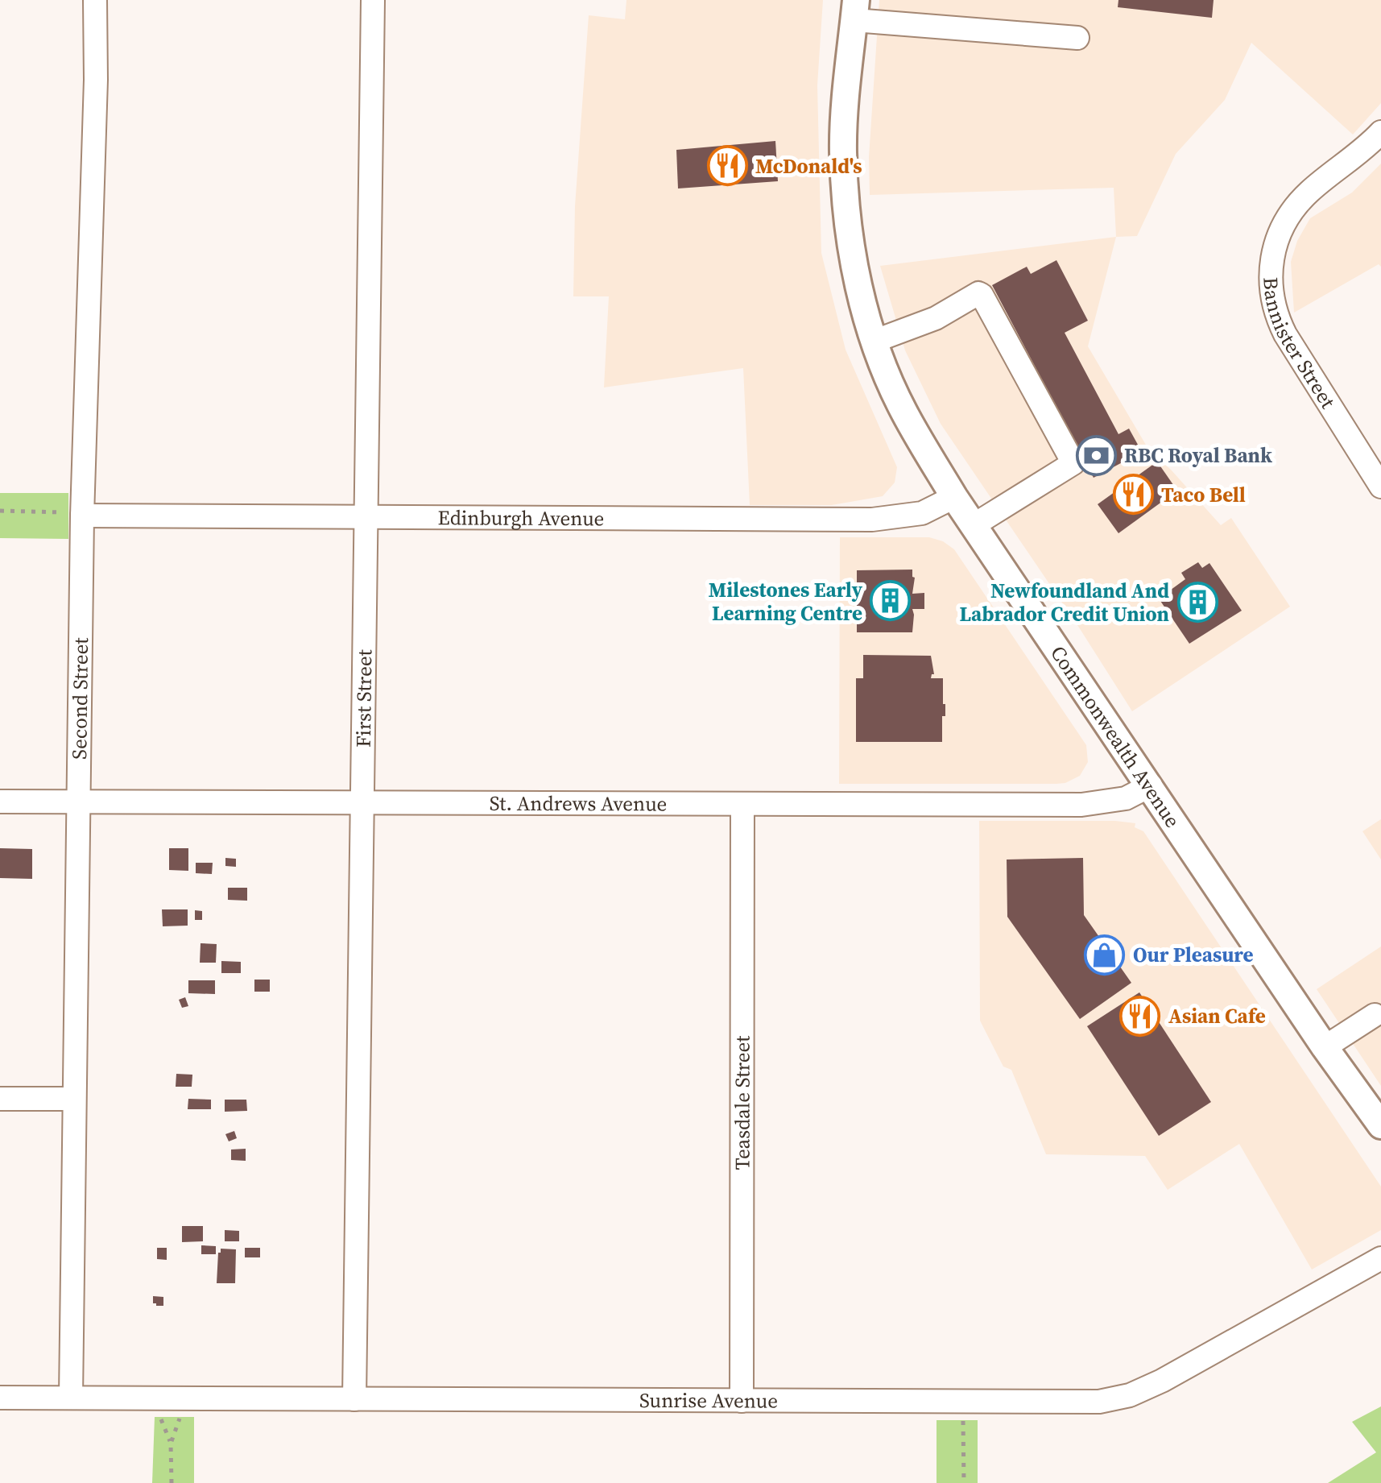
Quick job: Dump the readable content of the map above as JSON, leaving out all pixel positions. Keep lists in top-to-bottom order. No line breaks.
{"streets":{"main road":["Commonwealth Avenue"],"street":["Bannister Street","Edinburgh Avenue","Second Street","First Street","St. Andrews Avenue","Teasdale Street","Sunrise Avenue"]},"crossings":[["Edinburgh Avenue","Second Street"],["Edinburgh Avenue","First Street"],["Edinburgh Avenue","Commonwealth Avenue"],["Second Street","St. Andrews Avenue"],["Second Street","Sunrise Avenue"],["First Street","St. Andrews Avenue"],["First Street","Sunrise Avenue"],["Commonwealth Avenue","St. Andrews Avenue"],["St. Andrews Avenue","Teasdale Street"],["Teasdale Street","Sunrise Avenue"]],"places":{"restaurant":["McDonald's","Taco Bell","Asian Cafe"],"bank":["RBC Royal Bank"],"building":["Milestones Early Learning Centre","Newfoundland And Labrador Credit Union"],"shop":["Our Pleasure"]}}
